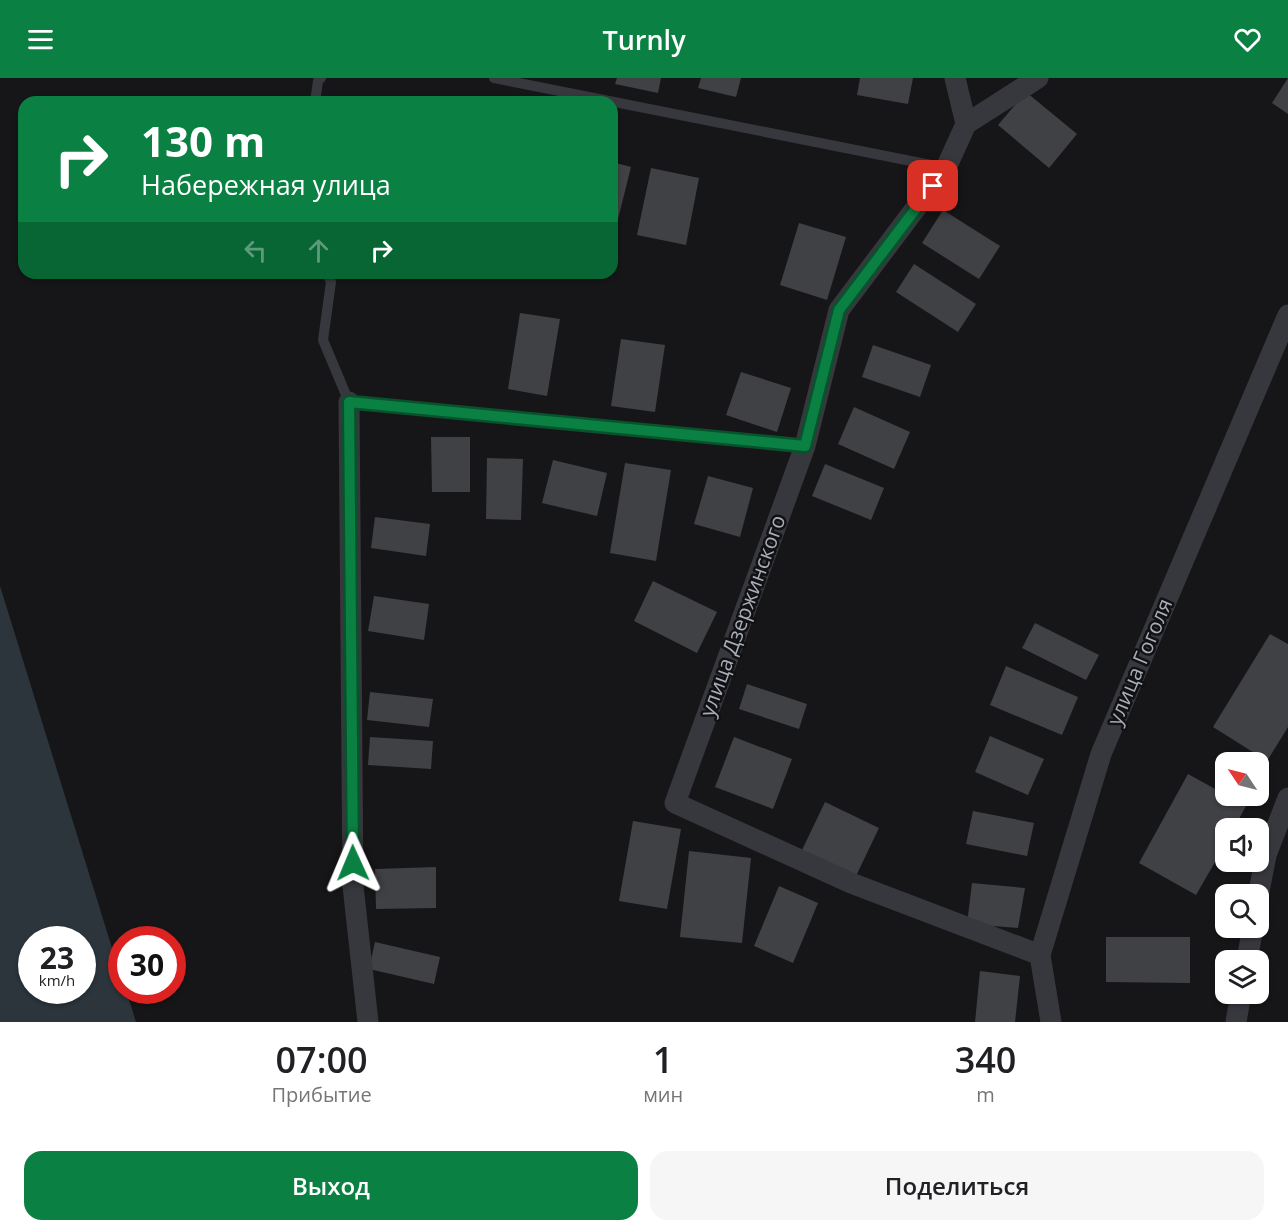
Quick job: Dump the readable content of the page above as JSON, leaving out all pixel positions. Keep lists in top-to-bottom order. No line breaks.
{"streets":{"street":["улица Дзержинского","улица Гоголя"]},"crossings":[["улица Дзержинского","улица Гоголя"]],"north":"top left","page":{"header":"Turnly","turn":["130 m","Набережная улица"],"speed":"23 km/h","limit":"30","eta":["07:00","Прибытие","1","мин","340","m"],"buttons":["Выход","Поделиться"]}}
